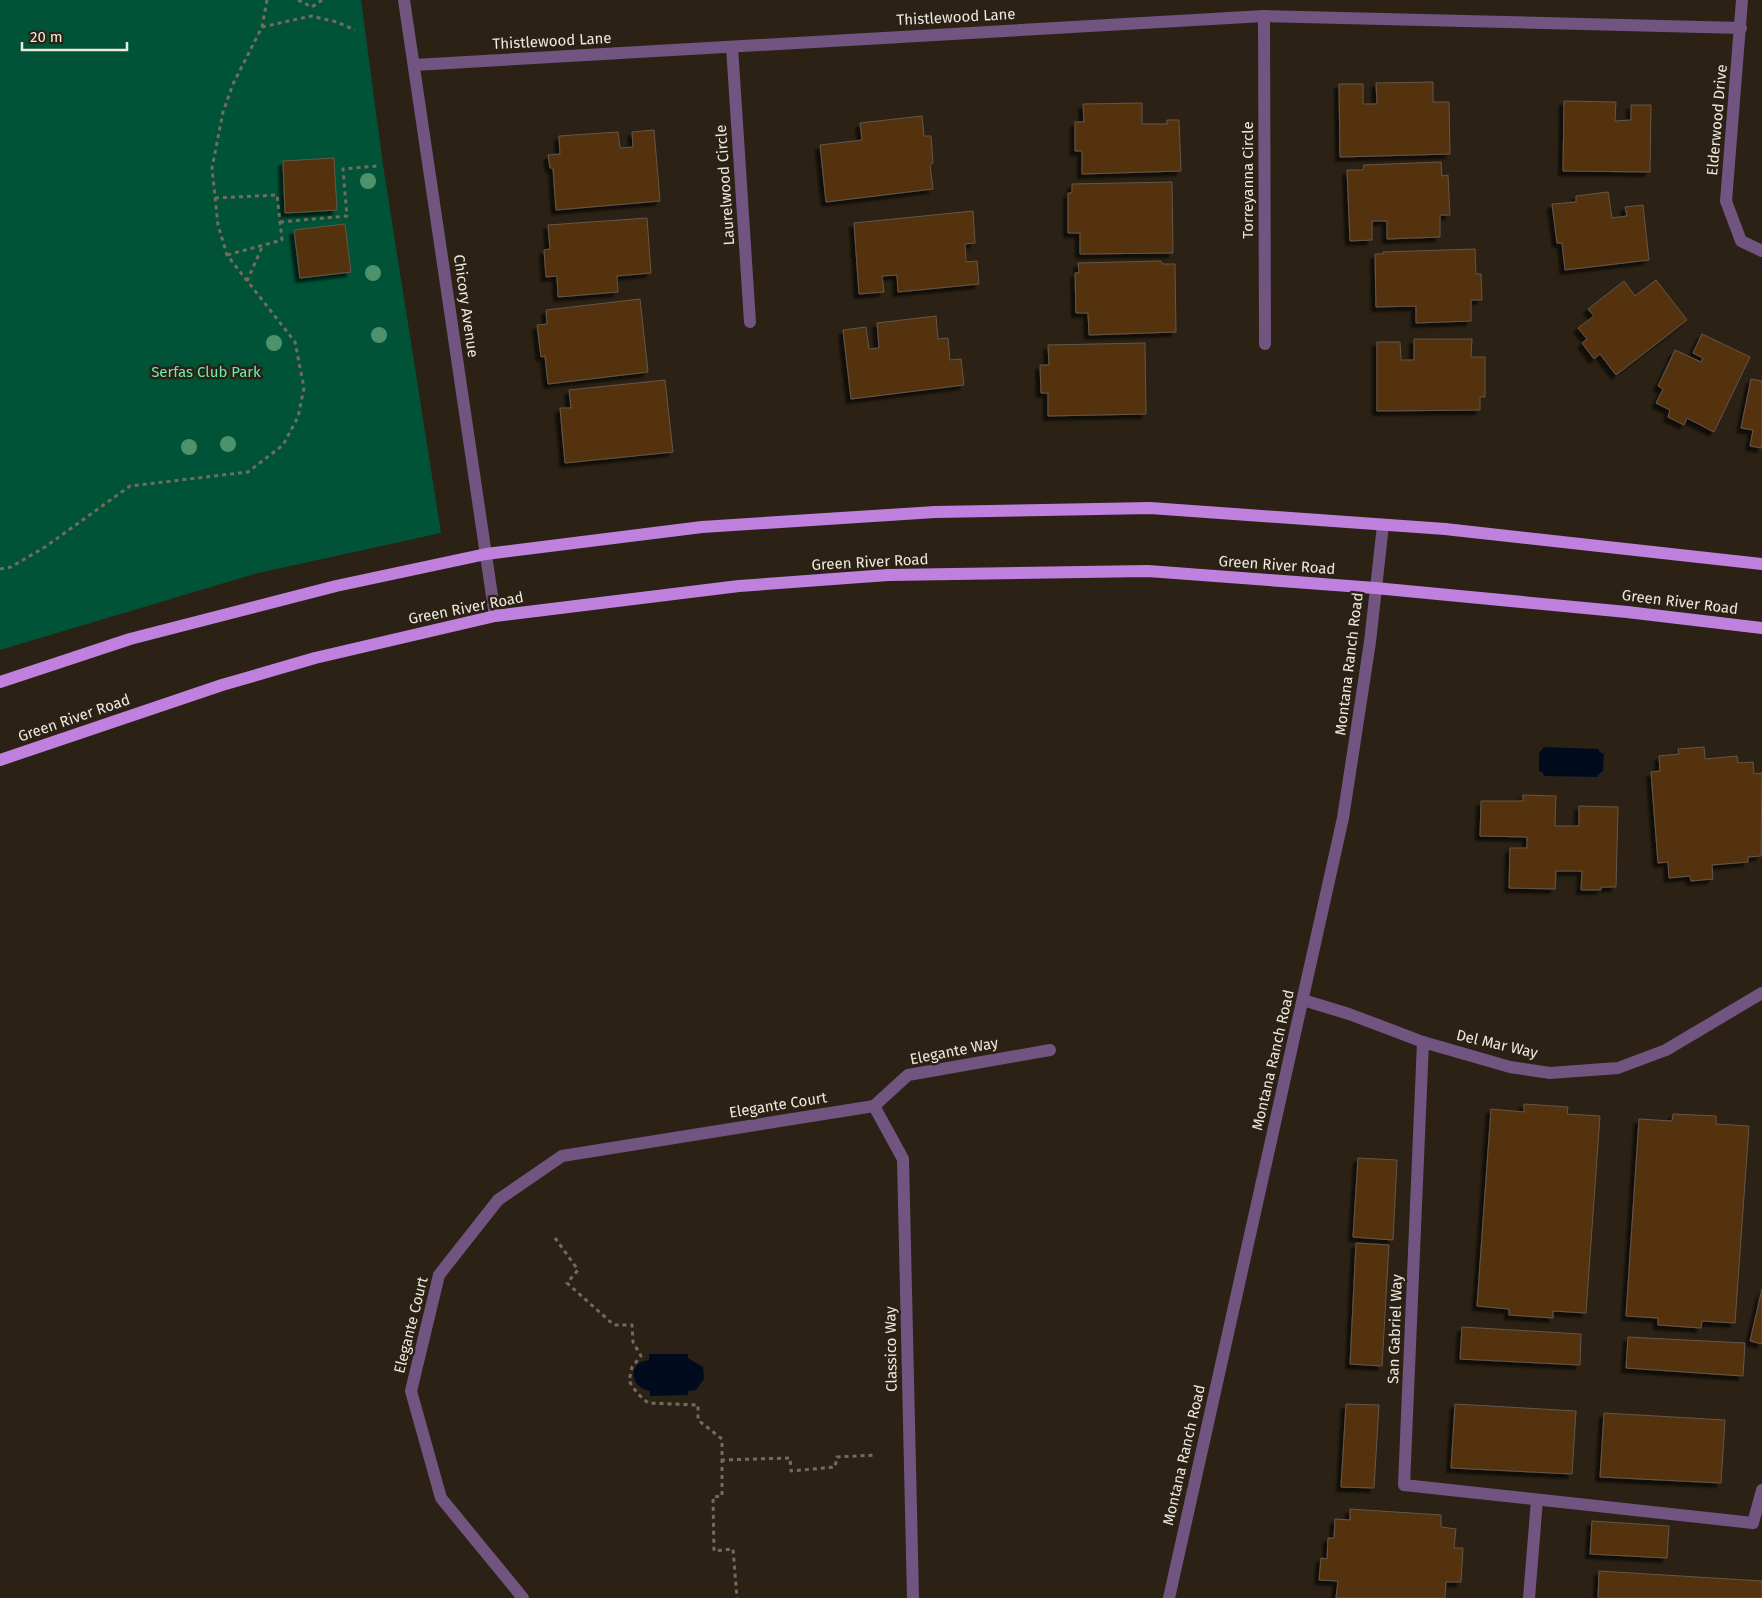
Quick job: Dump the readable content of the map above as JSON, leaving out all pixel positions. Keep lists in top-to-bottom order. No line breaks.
{"streets":{"main road":["Green River Road"],"street":["Thistlewood Lane","Elderwood Drive","Torreyanna Circle","Laurelwood Circle","Chicory Avenue","Montana Ranch Road","Del Mar Way","Elegante Way","Elegante Court","San Gabriel Way","Classico Way"]},"crossings":[["Thistlewood Lane","Elderwood Drive"],["Thistlewood Lane","Torreyanna Circle"],["Thistlewood Lane","Laurelwood Circle"],["Thistlewood Lane","Chicory Avenue"],["Chicory Avenue","Green River Road"],["Green River Road","Montana Ranch Road"],["Montana Ranch Road","Del Mar Way"],["Del Mar Way","San Gabriel Way"],["Elegante Way","Elegante Court"],["Elegante Way","Classico Way"],["Elegante Court","Classico Way"]],"parks":["Serfas Club Park"],"scale_bar":"20 m"}
